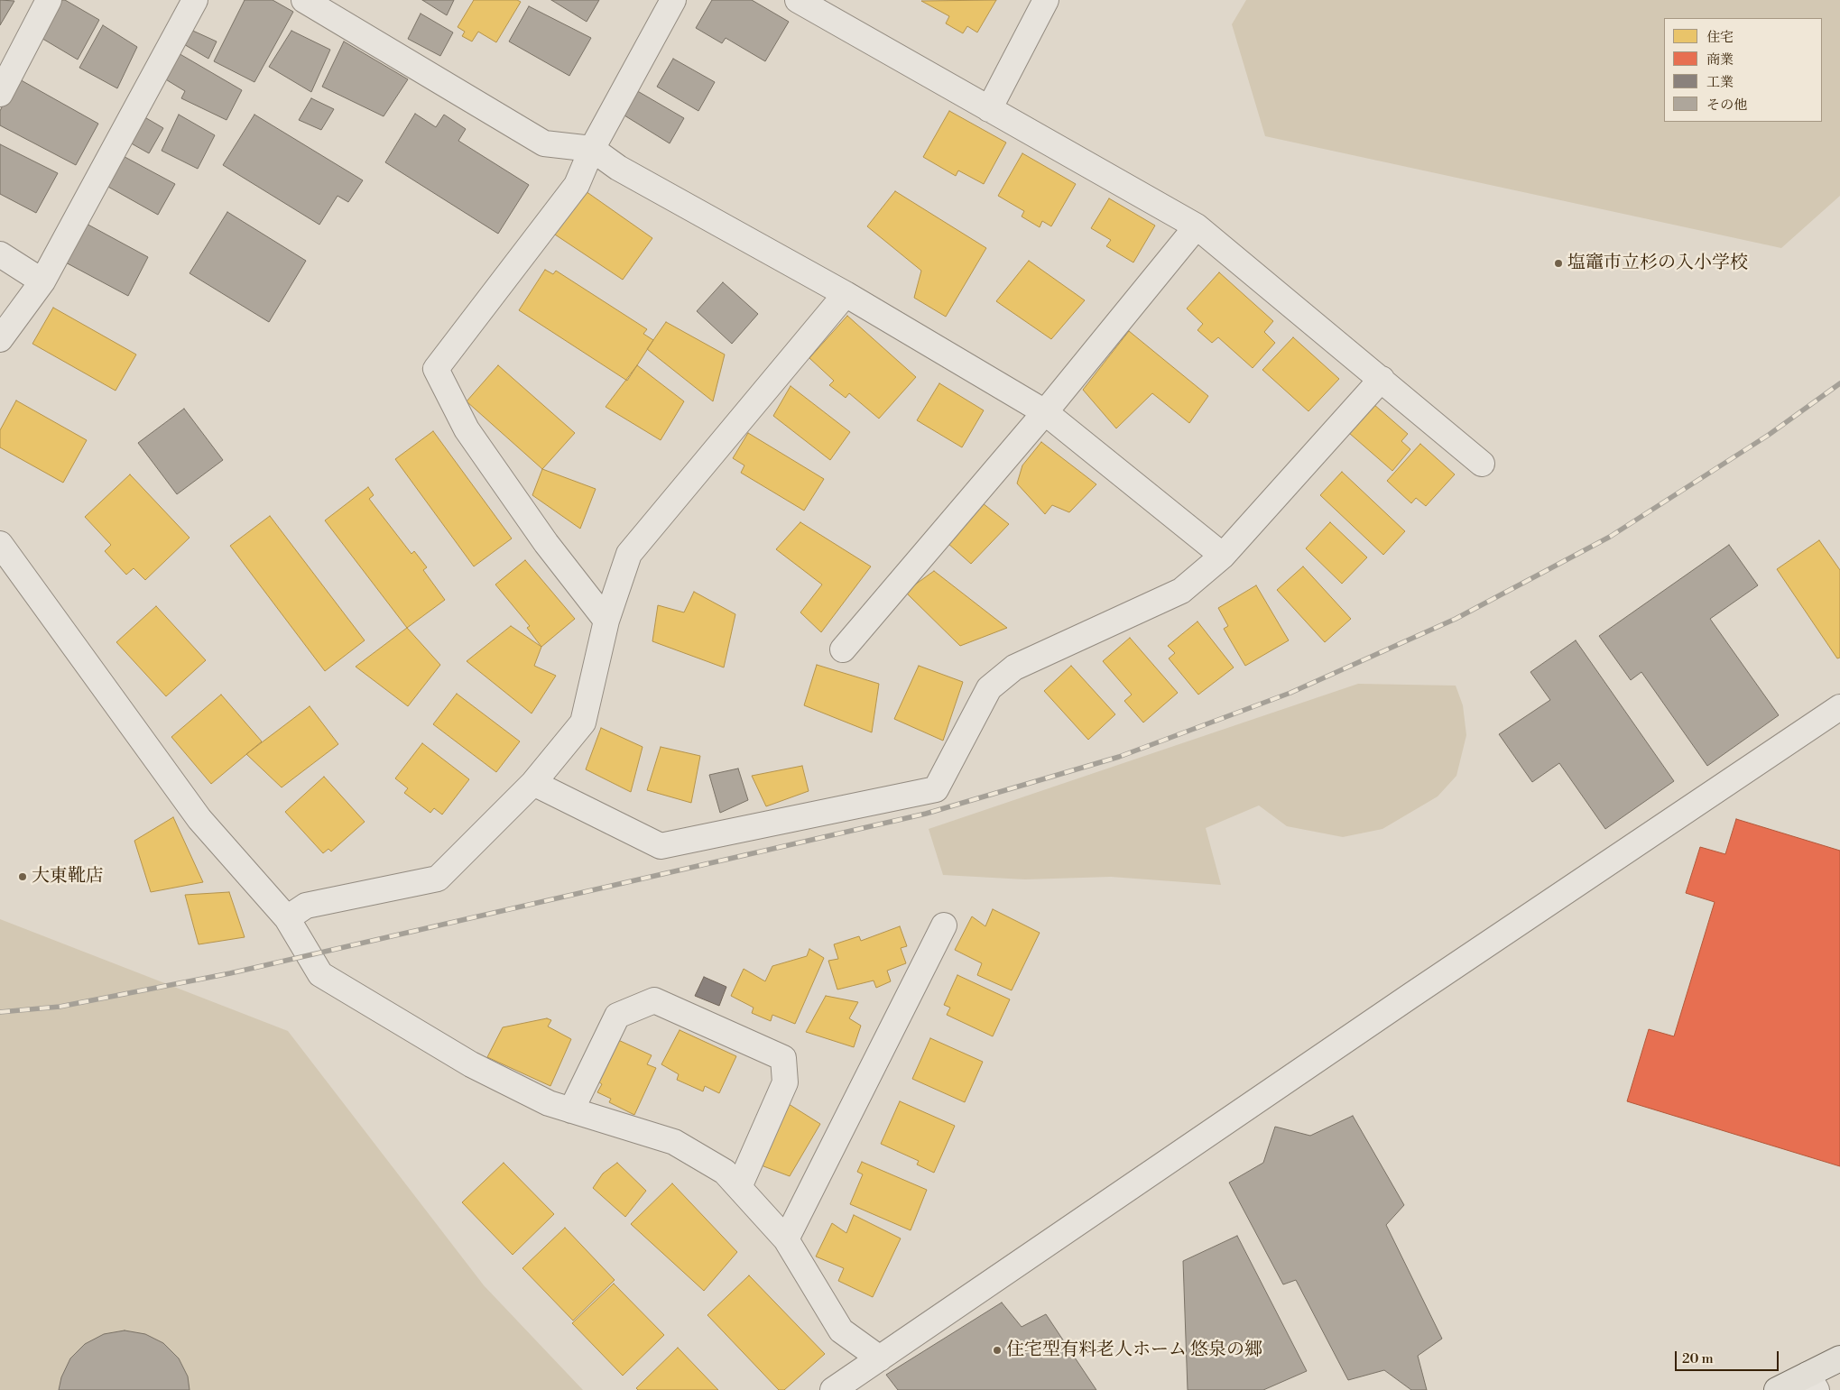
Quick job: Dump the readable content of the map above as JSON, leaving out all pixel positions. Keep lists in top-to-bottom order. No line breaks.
{"places":["塩竈市立杉の入小学校","大東靴店","住宅型有料老人ホーム 悠泉の郷"],"legend":["住宅","商業","工業","その他"],"scale_bar":"20 m"}
